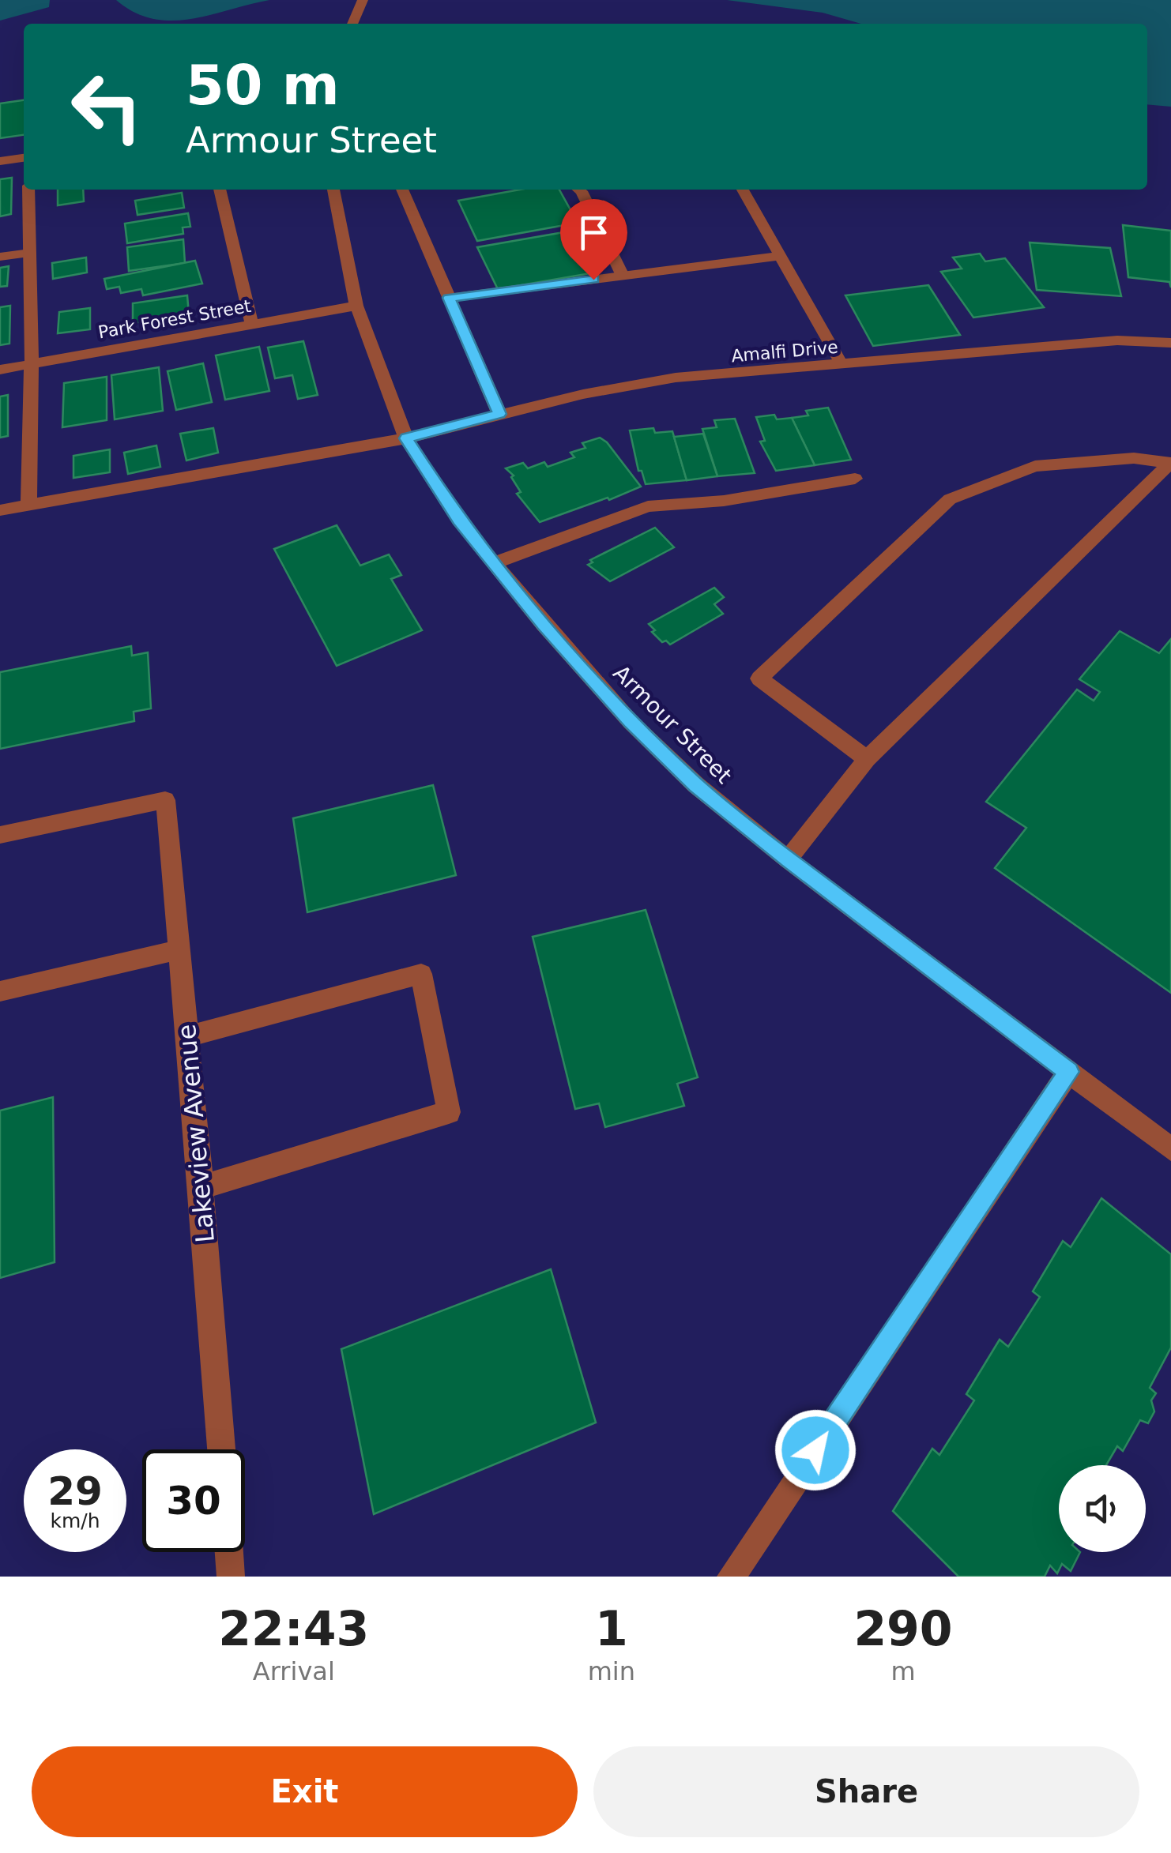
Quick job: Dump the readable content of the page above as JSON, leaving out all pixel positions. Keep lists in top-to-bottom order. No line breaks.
{"streets":{"street":["Park Forest Street","Amalfi Drive","Armour Street","Lakeview Avenue"]},"crossings":[["Park Forest Street","Armour Street"],["Amalfi Drive","Armour Street"]],"page":{"turn":["50 m","Armour Street"],"speed":"29 km/h","limit":"30","eta":["22:43","Arrival","1","min","290","m"],"buttons":["Exit","Share"]}}
